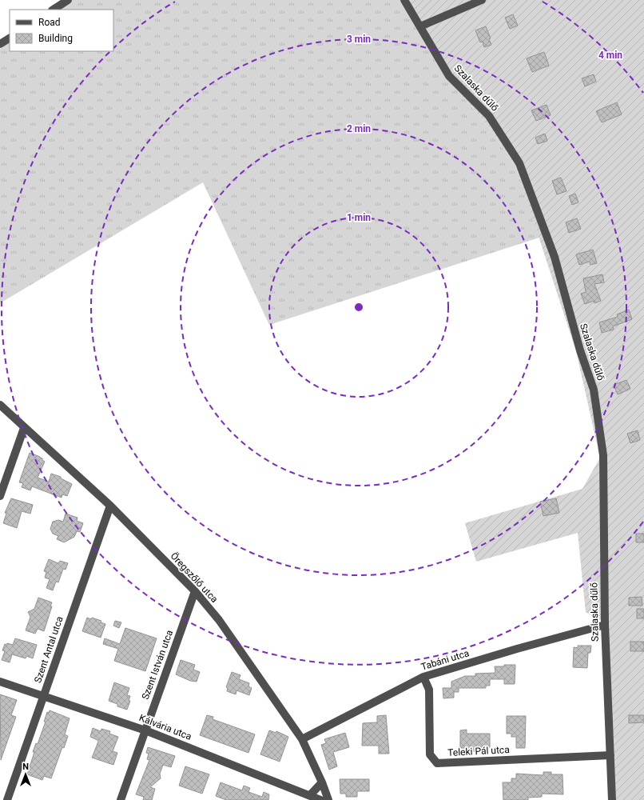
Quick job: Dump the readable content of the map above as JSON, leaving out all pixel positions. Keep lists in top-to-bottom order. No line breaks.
{"streets":{"street":["Szalaska dűlő","Öregszőlő utca","Szent Antal utca","Tabáni utca","Szent István utca","Kálvária utca","Teleki Pál utca"]},"crossings":[["Szalaska dűlő","Tabáni utca"],["Szalaska dűlő","Teleki Pál utca"],["Öregszőlő utca","Szent Antal utca"],["Öregszőlő utca","Tabáni utca"],["Öregszőlő utca","Szent István utca"],["Szent Antal utca","Kálvária utca"],["Tabáni utca","Teleki Pál utca"],["Szent István utca","Kálvária utca"]],"legend":["Road","Building"],"north":"top","rings":["3 min","4 min","2 min","1 min"]}
